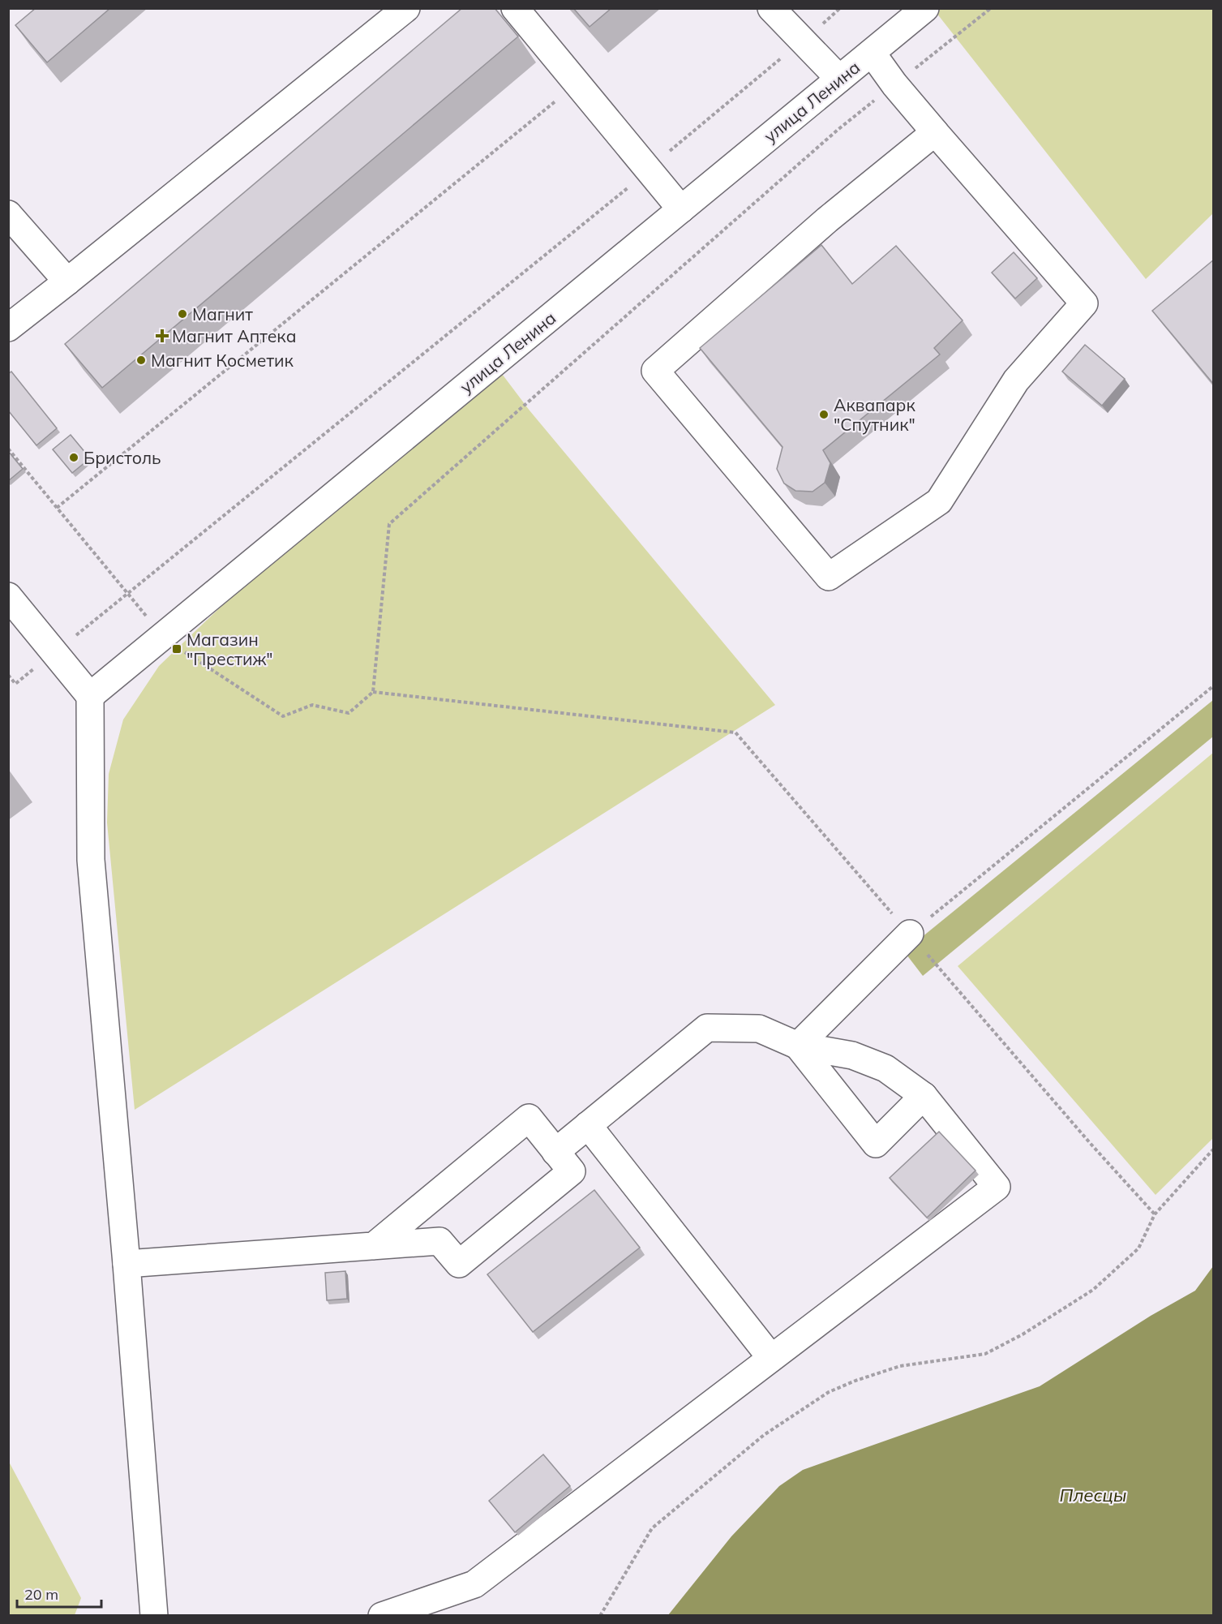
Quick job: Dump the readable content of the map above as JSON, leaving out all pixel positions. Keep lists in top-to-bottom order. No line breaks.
{"streets":{"street":["улица Ленина"]},"water":["Плесцы"],"places":{"other":["Магнит","Магнит Косметик","Аквапарк \"Спутник\"","Бристоль"],"health":["Магнит Аптека"],"transit":["Магазин \"Престиж\""]},"scale_bar":"20 m"}
